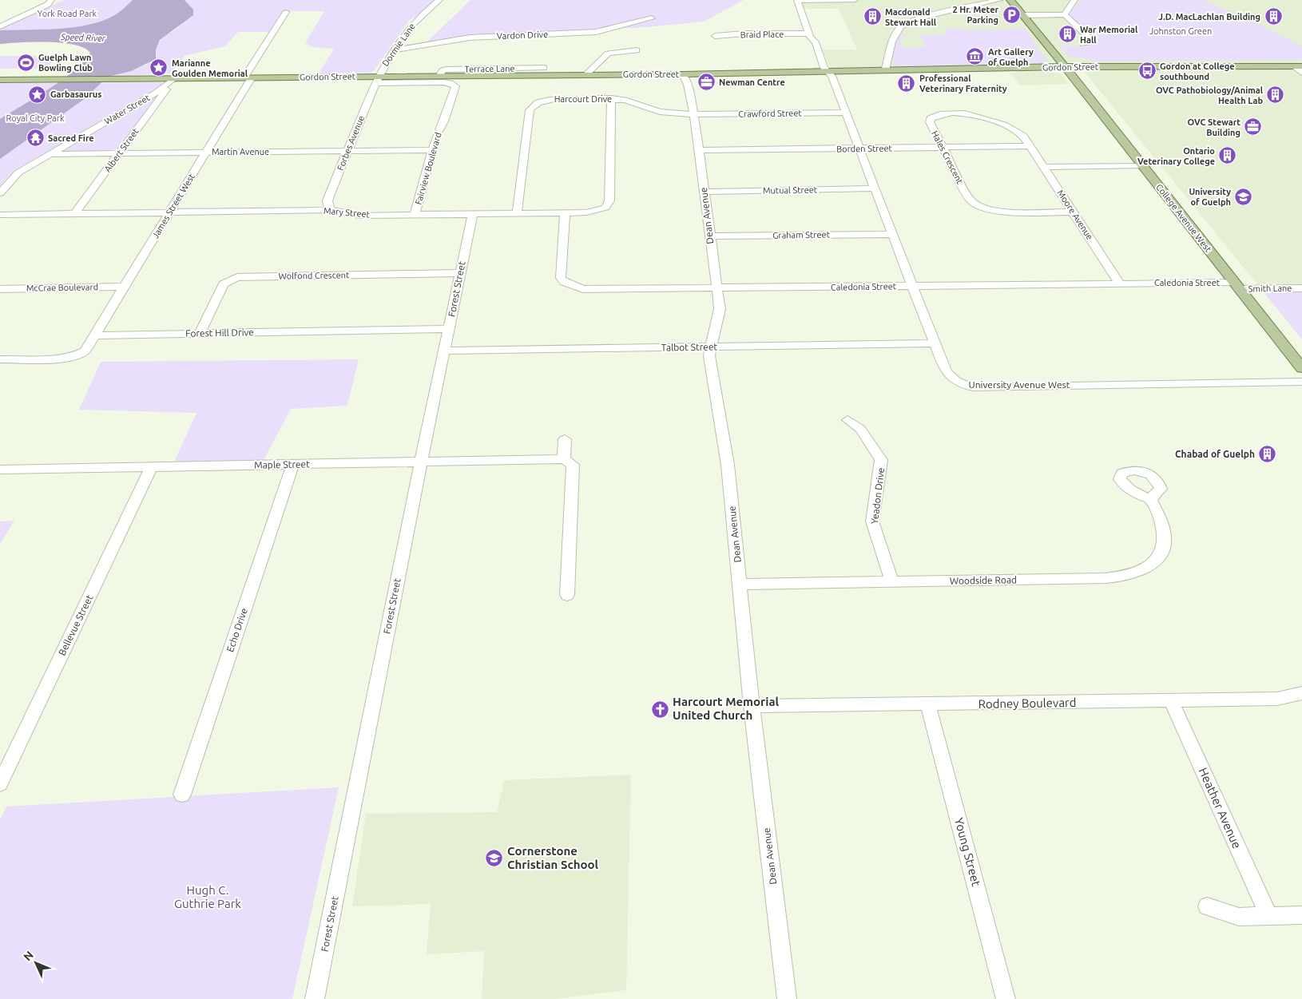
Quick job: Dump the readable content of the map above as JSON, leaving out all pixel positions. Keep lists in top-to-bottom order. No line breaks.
{"streets":{"main road":["Gordon Street","College Avenue West"],"street":["Braid Place","Vardon Drive","Dormie Lane","Terrace Lane","Harcourt Drive","Water Street","Crawford Street","Forbes Avenue","Borden Street","Albert Street","Martin Avenue","Hales Crescent","Fairview Boulevard","Mutual Street","James Street West","Mary Street","Moore Avenue","Dean Avenue","Graham Street","Wolfond Crescent","Caledonia Street","McCrae Boulevard","Smith Lane","Forest Street","Forest Hill Drive","Talbot Street","University Avenue West","Maple Street","Yeadon Drive","Woodside Road","Bellevue Street","Echo Drive","Rodney Boulevard","Heather Avenue","Young Street"]},"crossings":[["Braid Place","University Avenue West"],["Vardon Drive","Dormie Lane"],["Dormie Lane","Gordon Street"],["Dormie Lane","Forbes Avenue"],["Dormie Lane","Fairview Boulevard"],["Gordon Street","Terrace Lane"],["Gordon Street","Water Street"],["Gordon Street","Forbes Avenue"],["Gordon Street","Fairview Boulevard"],["Gordon Street","James Street West"],["Gordon Street","Dean Avenue"],["Gordon Street","College Avenue West"],["Gordon Street","University Avenue West"],["Harcourt Drive","Crawford Street"],["Harcourt Drive","Mary Street"],["Harcourt Drive","Dean Avenue"],["Water Street","Albert Street"],["Water Street","Martin Avenue"],["Crawford Street","Dean Avenue"],["Crawford Street","University Avenue West"],["Forbes Avenue","Martin Avenue"],["Forbes Avenue","Fairview Boulevard"],["Forbes Avenue","Mary Street"],["Borden Street","Hales Crescent"],["Borden Street","Moore Avenue"],["Borden Street","Dean Avenue"],["Borden Street","University Avenue West"],["Albert Street","Martin Avenue"],["Albert Street","Mary Street"],["Martin Avenue","Fairview Boulevard"],["Martin Avenue","James Street West"],["Hales Crescent","Moore Avenue"],["Fairview Boulevard","Mary Street"],["Mutual Street","Dean Avenue"],["Mutual Street","University Avenue West"],["James Street West","Mary Street"],["James Street West","McCrae Boulevard"],["James Street West","Forest Hill Drive"],["Mary Street","Caledonia Street"],["Mary Street","Forest Street"],["Moore Avenue","Caledonia Street"],["Dean Avenue","Graham Street"],["Dean Avenue","Caledonia Street"],["Dean Avenue","Talbot Street"],["Dean Avenue","Woodside Road"],["Dean Avenue","Rodney Boulevard"],["College Avenue West","Caledonia Street"],["College Avenue West","Smith Lane"],["Graham Street","University Avenue West"],["Wolfond Crescent","Forest Street"],["Wolfond Crescent","Forest Hill Drive"],["Caledonia Street","Smith Lane"],["Caledonia Street","University Avenue West"],["Forest Street","Forest Hill Drive"],["Forest Street","Talbot Street"],["Forest Street","Maple Street"],["Talbot Street","University Avenue West"],["Maple Street","Bellevue Street"],["Maple Street","Echo Drive"],["Yeadon Drive","Woodside Road"],["Rodney Boulevard","Heather Avenue"],["Rodney Boulevard","Young Street"]],"water":["Speed River"],"parks":["York Road Park","Johnston Green","Royal City Park","Hugh C. Guthrie Park"],"places":{"parking":["2 Hr. Meter Parking"],"building":["Macdonald Stewart Hall","J.D. MacLachlan Building","War Memorial Hall","Professional Veterinary Fraternity","OVC Pathobiology/Animal Health Lab","Ontario Veterinary College","Chabad of Guelph"],"museum":["Art Gallery of Guelph"],"sports":["Guelph Lawn Bowling Club"],"place":["Marianne Goulden Memorial","Garbasaurus"],"bus stop":["Gordon at College southbound"],"office":["Newman Centre","OVC Stewart Building"],"temple":["Sacred Fire"],"school or university":["University of Guelph","Cornerstone Christian School"],"church":["Harcourt Memorial United Church"]},"north":"top left"}
